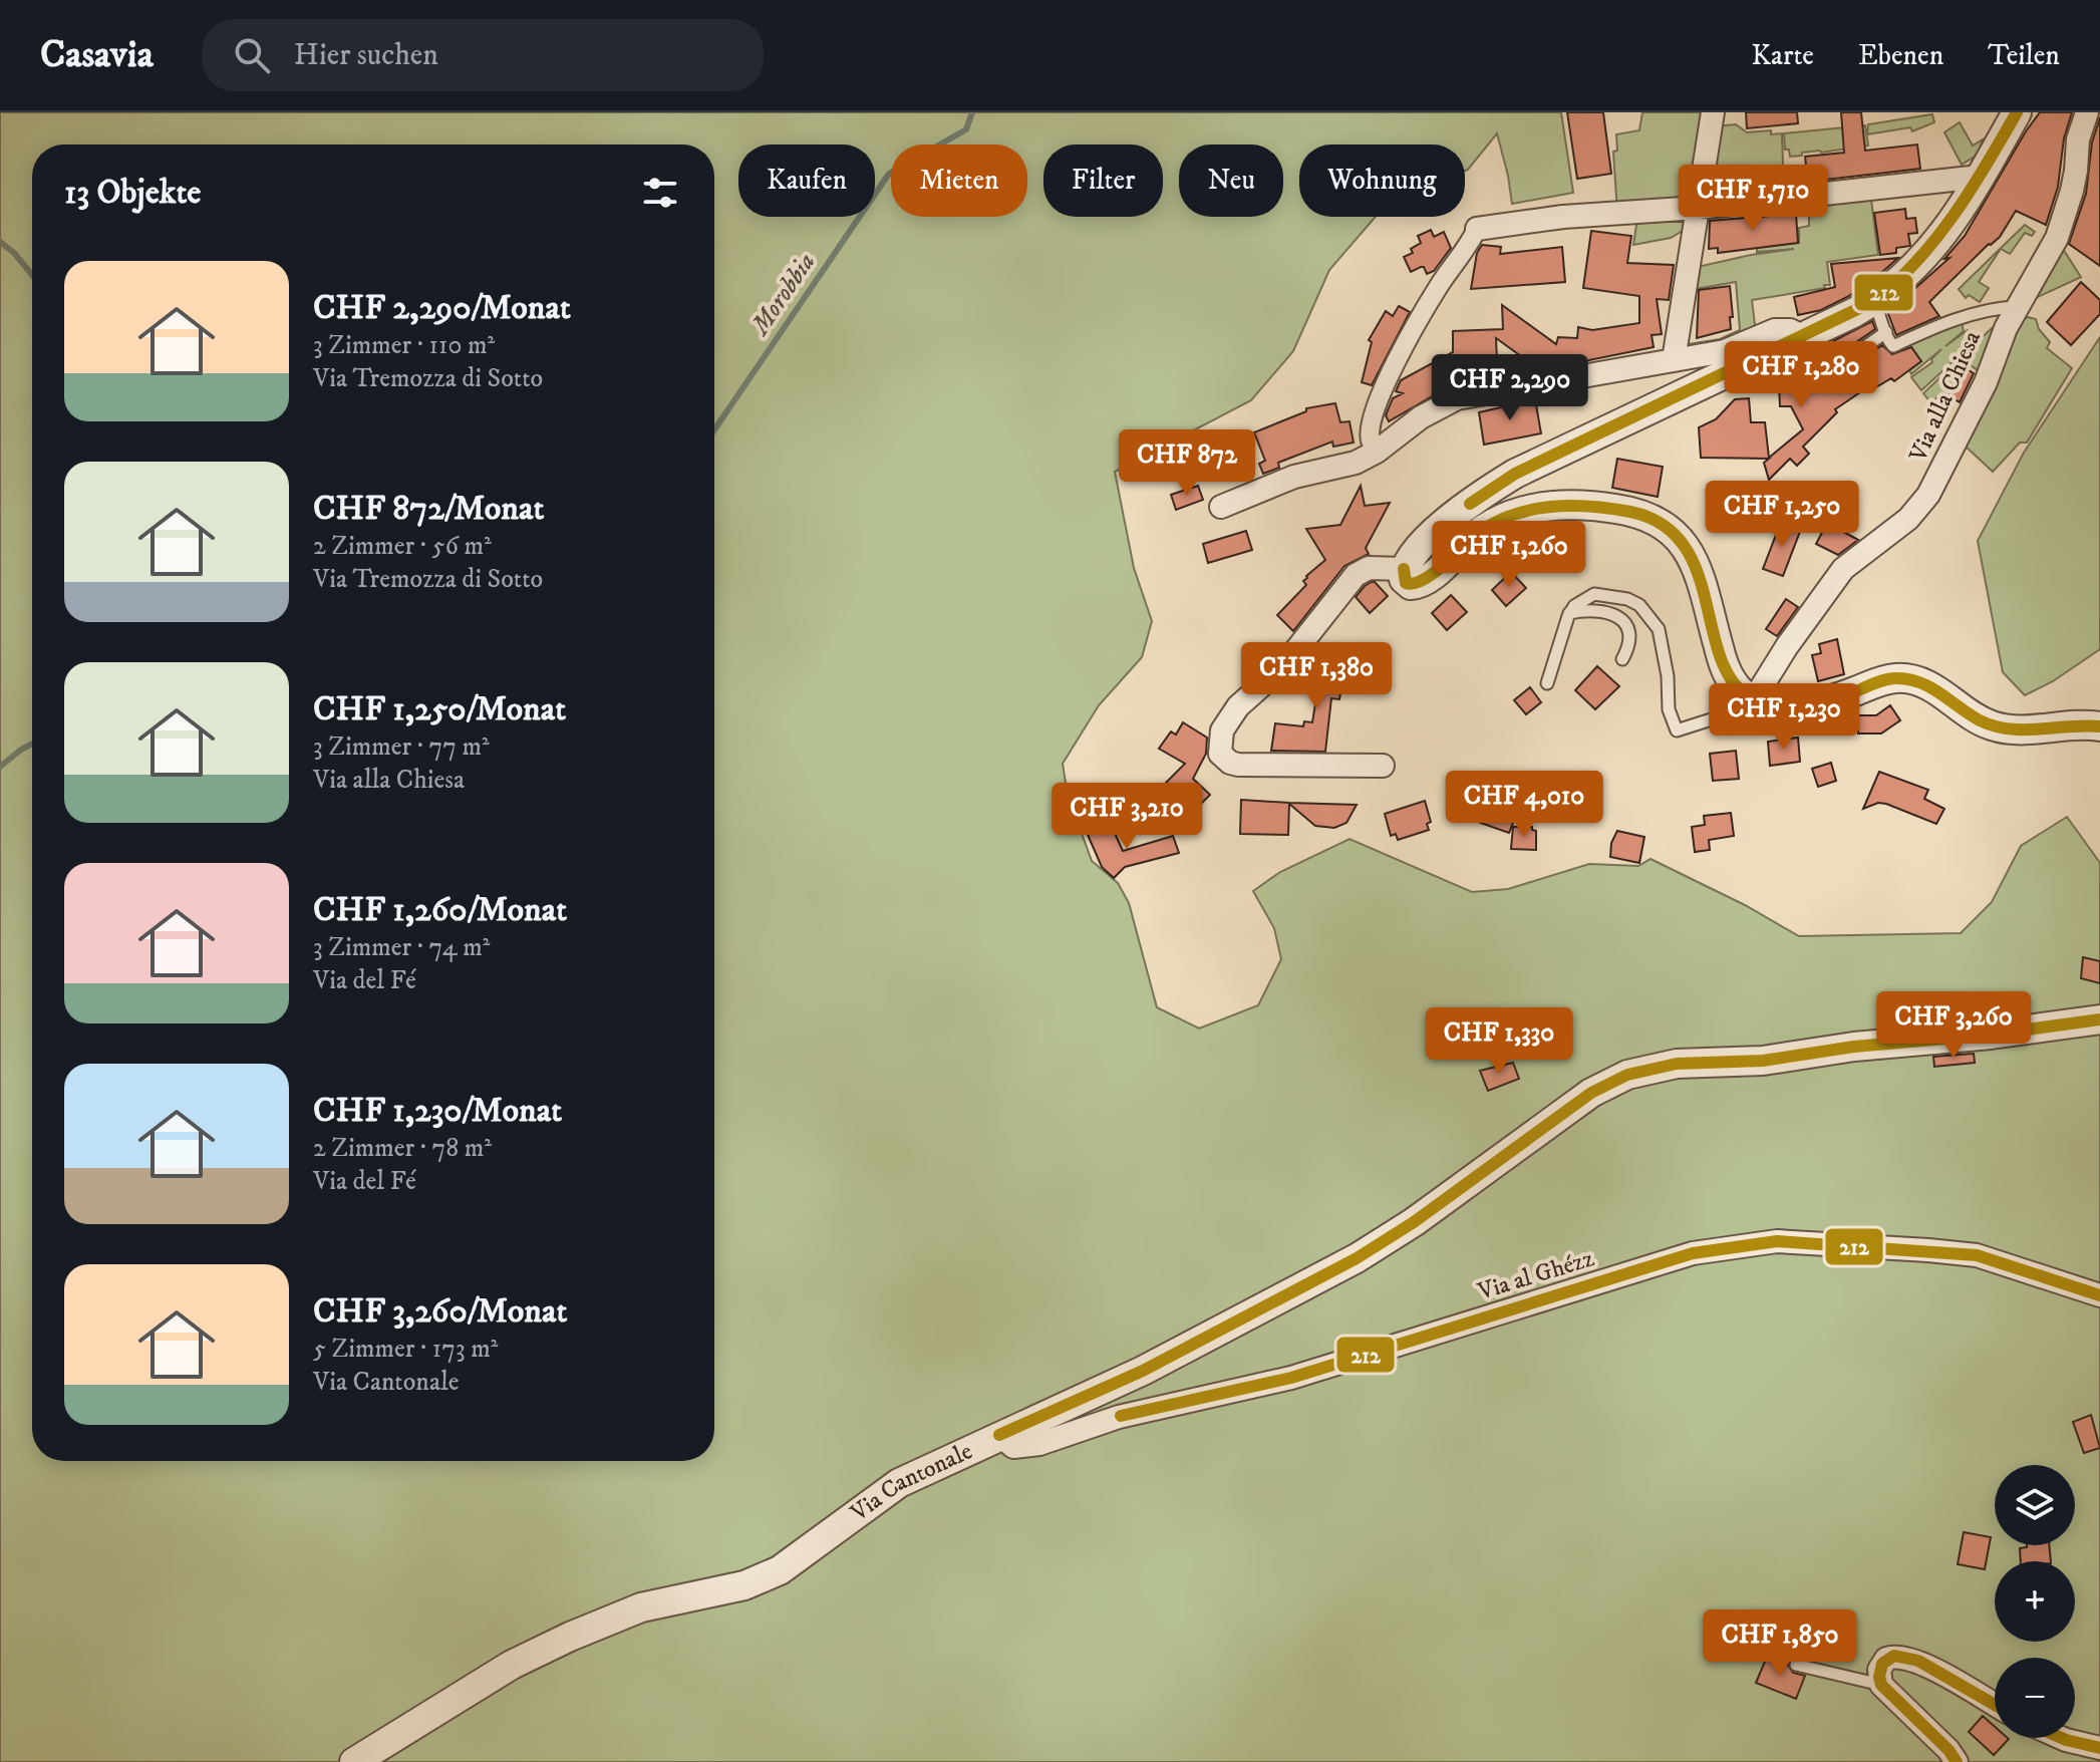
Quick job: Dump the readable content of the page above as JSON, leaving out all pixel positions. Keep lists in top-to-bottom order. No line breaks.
{"streets":{"street":["Via alla Chiesa","Via al Ghézz","Via Cantonale"]},"crossings":[["Via al Ghézz","Via Cantonale"]],"water":["Morobbia"],"lines":["transit line 212"],"page":{"header":"Casavia","search":"Hier suchen","nav":["Karte","Ebenen","Teilen"],"chip":["Kaufen","Mieten","Filter","Neu","Wohnung"],"heading":"13 Objekte","price":["CHF 1,710","CHF 1,280","CHF 2,290","CHF 872","CHF 1,250","CHF 1,260","CHF 1,380","CHF 1,230","CHF 4,010","CHF 3,210","CHF 3,260","CHF 1,330","CHF 1,850"],"list":[{"name":"CHF 2,290/Monat","note":"3 Zimmer · 110 m² · Via Tremozza di Sotto"},{"name":"CHF 872/Monat","note":"2 Zimmer · 56 m² · Via Tremozza di Sotto"},{"name":"CHF 1,250/Monat","note":"3 Zimmer · 77 m² · Via alla Chiesa"},{"name":"CHF 1,260/Monat","note":"3 Zimmer · 74 m² · Via del Fé"},{"name":"CHF 1,230/Monat","note":"2 Zimmer · 78 m² · Via del Fé"},{"name":"CHF 3,260/Monat","note":"5 Zimmer · 173 m² · Via Cantonale"}],"map_buttons":["+","−"]}}
